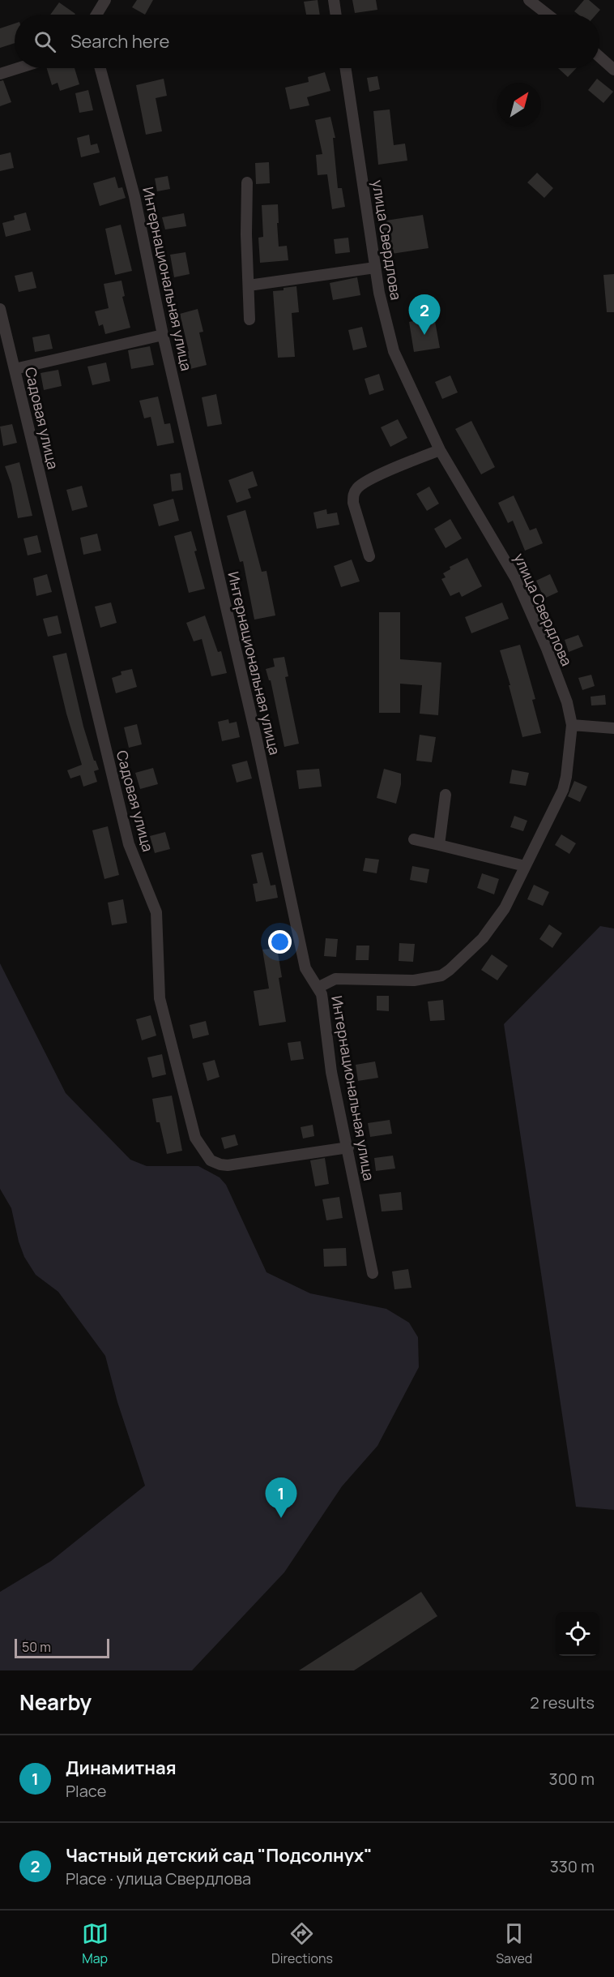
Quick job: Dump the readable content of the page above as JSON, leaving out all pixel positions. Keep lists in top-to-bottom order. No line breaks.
{"streets":{"street":["улица Свердлова","Интернациональная улица","Садовая улица"]},"crossings":[["улица Свердлова","Интернациональная улица"],["Интернациональная улица","Садовая улица"]],"scale_bar":"50 m","north":"top right","page":{"search":"Search here","pins":["2","1"],"scale":"50 m","heading":["Nearby","2 results"],"list":[{"mark":"1","name":"Динамитная","note":"Place","value":"300 m"},{"mark":"2","name":"Частный детский сад \"Подсолнух\"","note":"Place · улица Свердлова","value":"330 m"}],"nav":["Map","Directions","Saved"]}}
